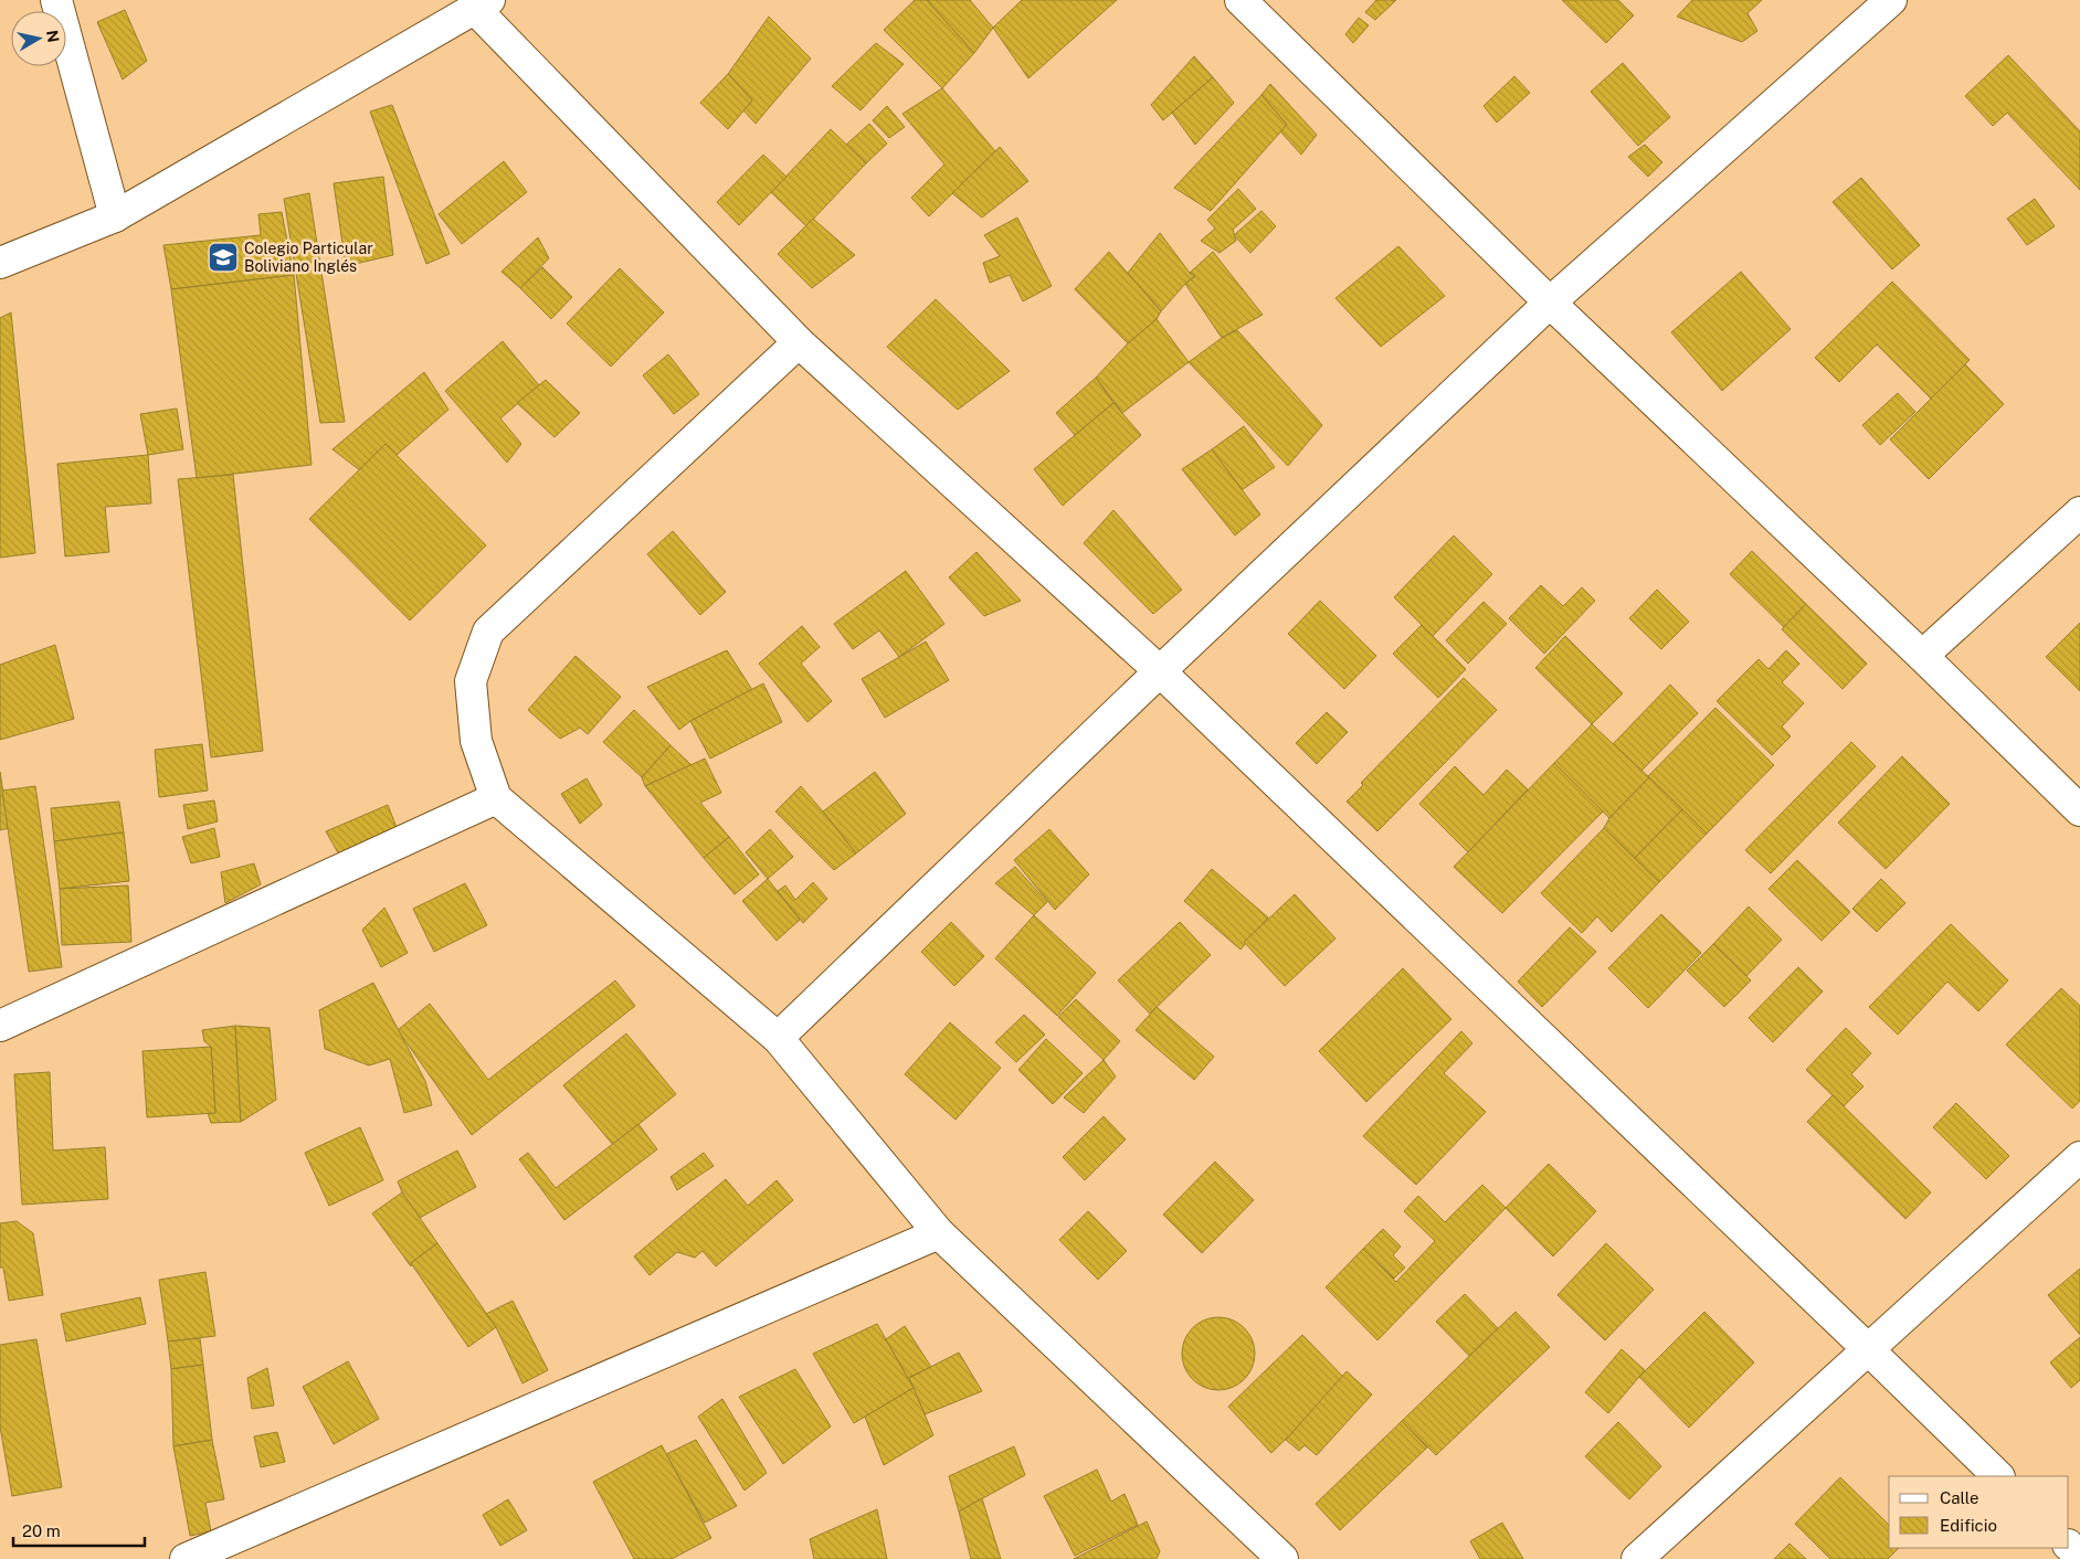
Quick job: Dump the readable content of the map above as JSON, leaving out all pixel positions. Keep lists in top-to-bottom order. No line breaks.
{"places":{"school or university":["Colegio Particular Boliviano Inglés"]},"legend":["Calle","Edificio"],"scale_bar":"20 m","north":"right"}
